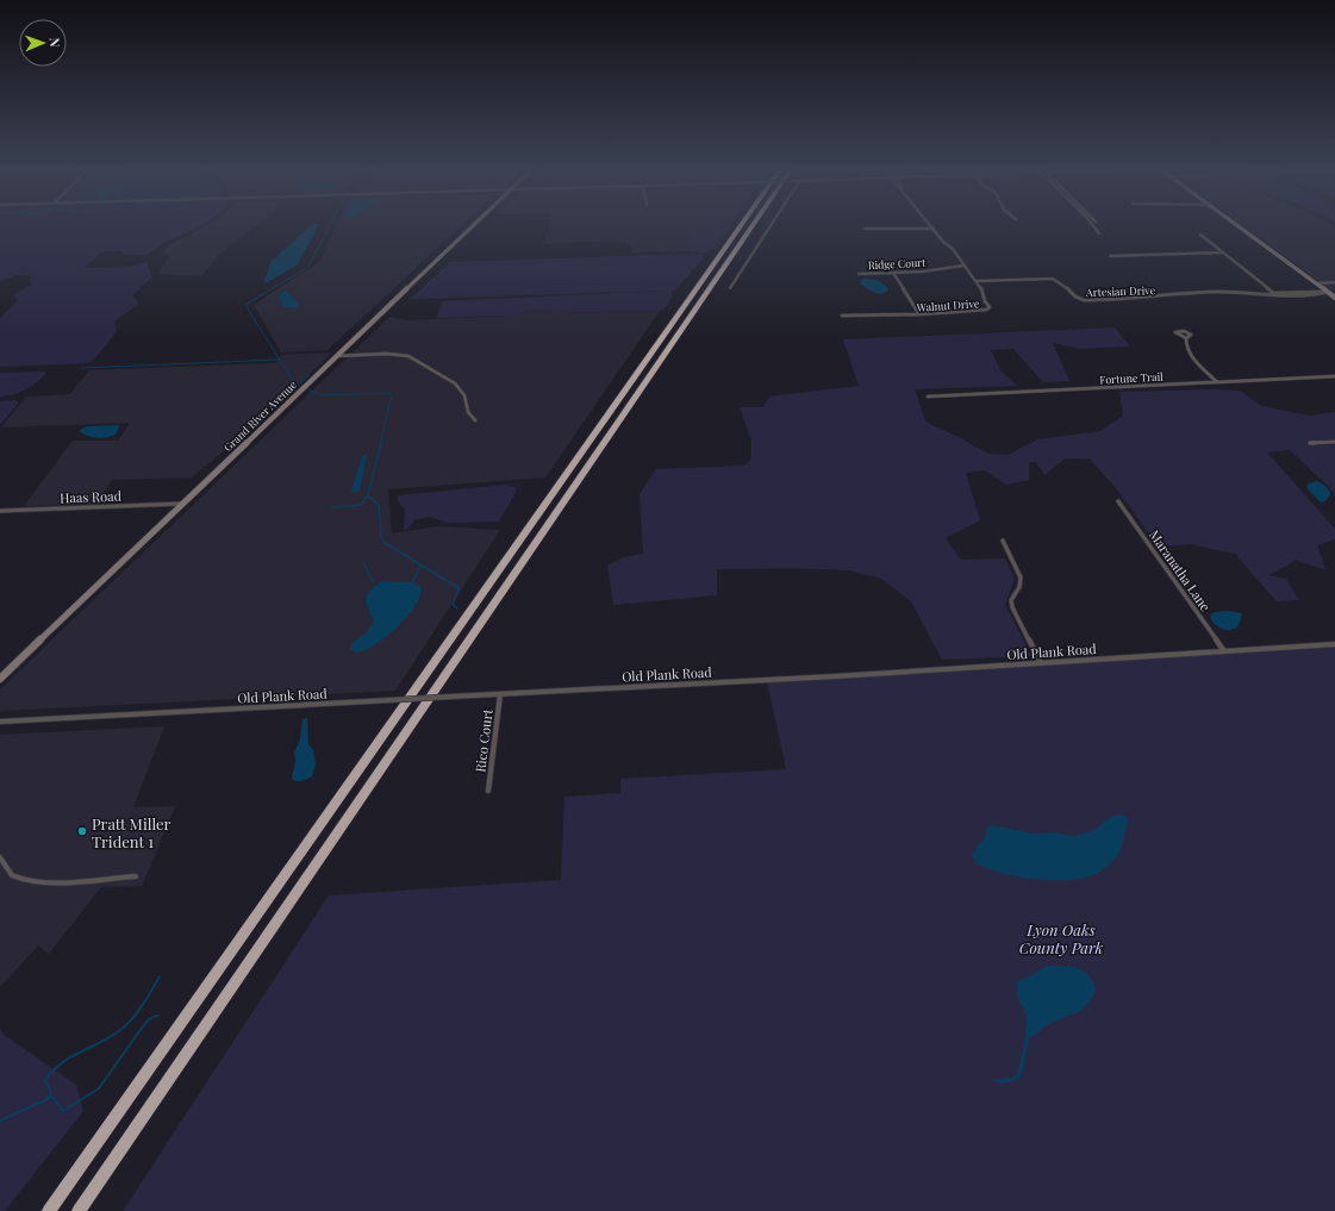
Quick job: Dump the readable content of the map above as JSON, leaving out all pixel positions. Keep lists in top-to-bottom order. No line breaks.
{"streets":{"main road":["Grand River Avenue"],"street":["Ridge Court","Artesian Drive","Walnut Drive","Fortune Trail","Haas Road","Maranatha Lane","Old Plank Road","Rico Court"]},"crossings":[["Ridge Court","Walnut Drive"],["Artesian Drive","Walnut Drive"],["Grand River Avenue","Haas Road"],["Maranatha Lane","Old Plank Road"],["Old Plank Road","Rico Court"]],"parks":["Lyon Oaks County Park"],"places":["Pratt Miller Trident 1"],"north":"right"}
